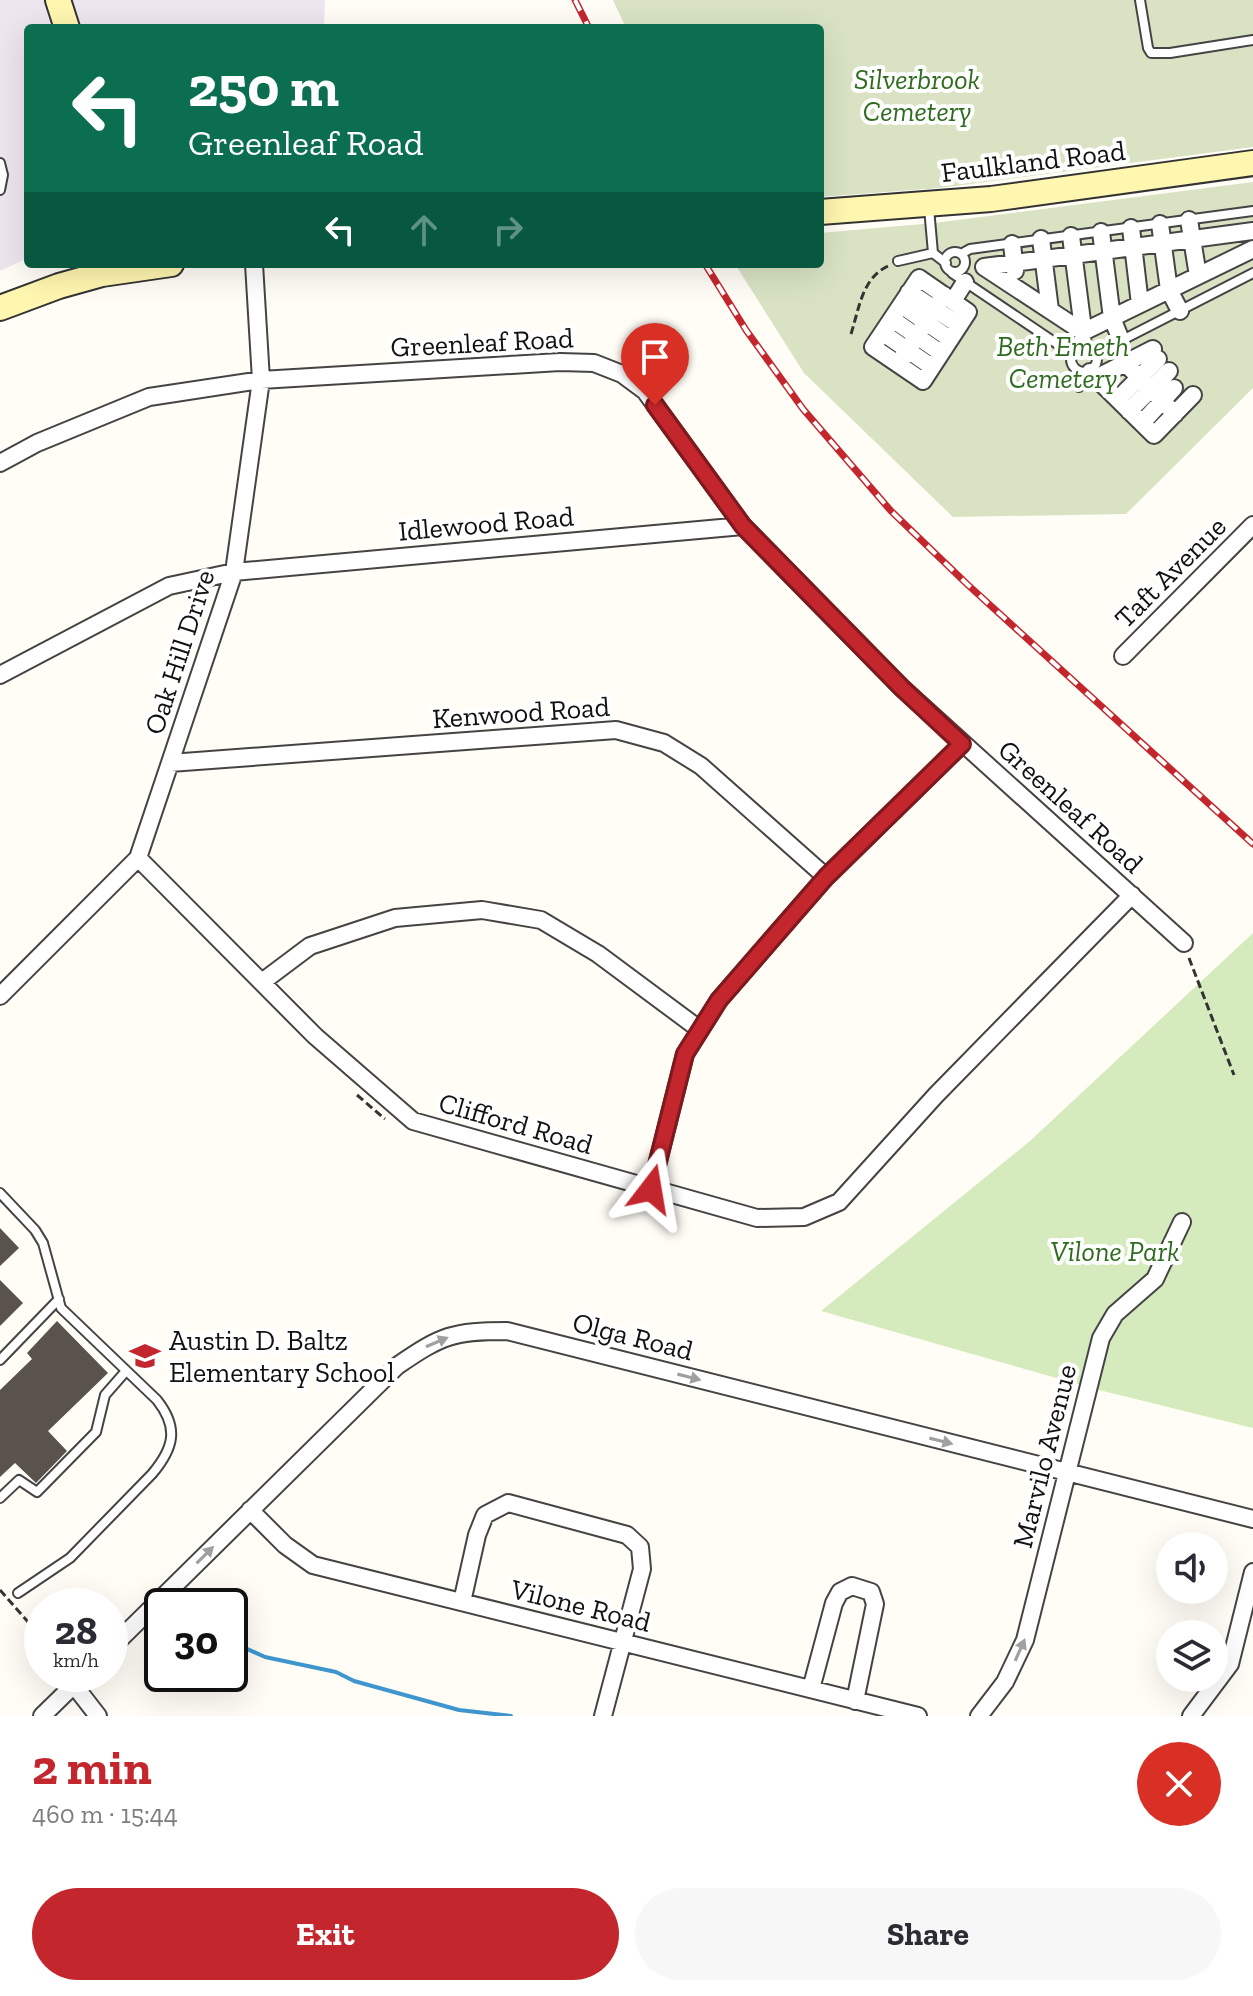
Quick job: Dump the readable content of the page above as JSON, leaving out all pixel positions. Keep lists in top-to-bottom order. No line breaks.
{"streets":{"main road":["Faulkland Road"],"street":["Greenleaf Road","Idlewood Road","Taft Avenue","Oak Hill Drive","Kenwood Road","Clifford Road","Olga Road","Marvilo Avenue","Vilone Road"]},"crossings":[["Greenleaf Road","Idlewood Road"],["Greenleaf Road","Oak Hill Drive"],["Greenleaf Road","Clifford Road"],["Idlewood Road","Oak Hill Drive"],["Oak Hill Drive","Kenwood Road"],["Oak Hill Drive","Clifford Road"],["Olga Road","Marvilo Avenue"],["Olga Road","Vilone Road"]],"one_way":["Olga Road","Marvilo Avenue"],"parks":["Silverbrook Cemetery","Beth Emeth Cemetery","Vilone Park"],"places":{"school or university":["Austin D. Baltz Elementary School"]},"page":{"turn":["250 m","Greenleaf Road"],"speed":"28 km/h","limit":"30","heading":["2 min","460 m · 15:44"],"buttons":["Exit","Share"]}}
